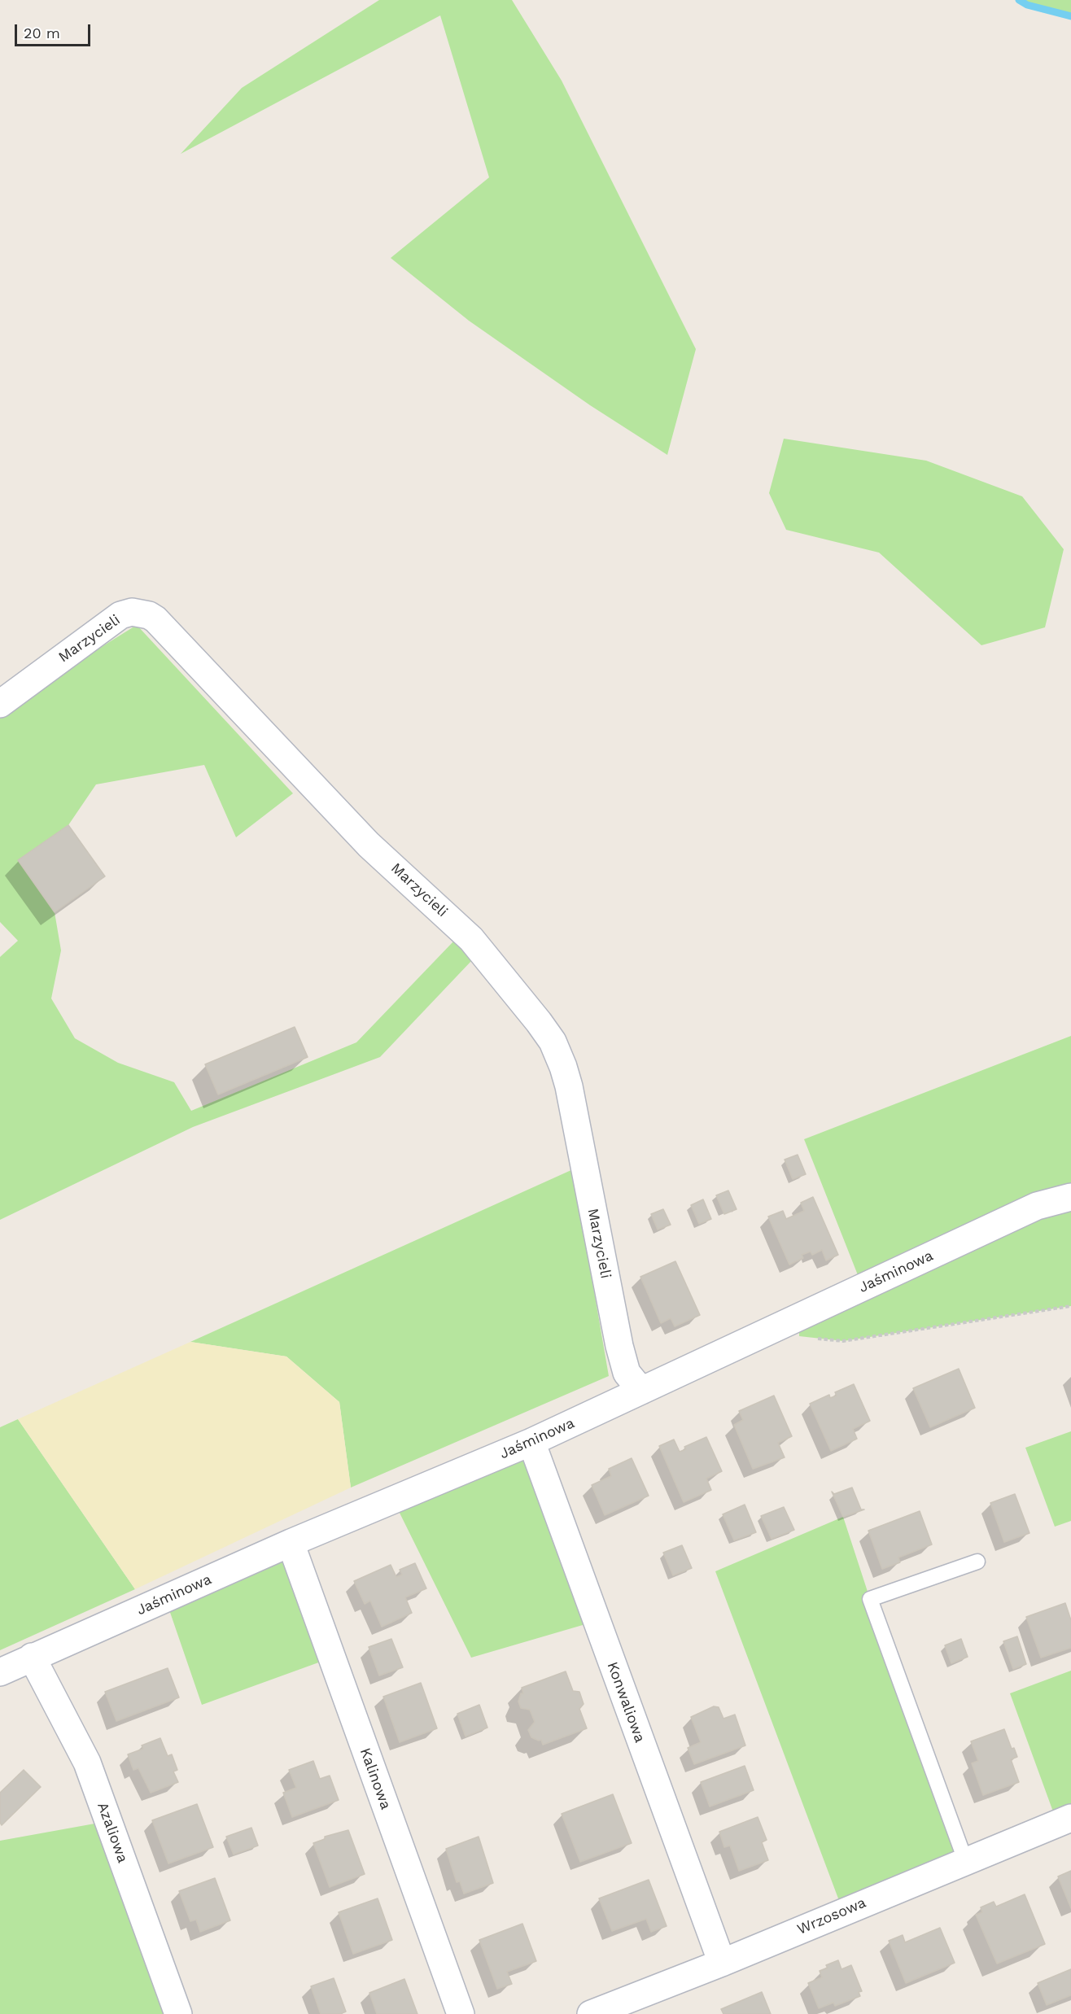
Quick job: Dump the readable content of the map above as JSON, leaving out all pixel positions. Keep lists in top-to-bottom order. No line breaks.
{"streets":{"street":["Marzycieli","Jaśminowa","Konwaliowa","Kalinowa","Azaliowa","Wrzosowa"]},"crossings":[["Marzycieli","Jaśminowa"],["Jaśminowa","Konwaliowa"],["Jaśminowa","Kalinowa"],["Jaśminowa","Azaliowa"],["Konwaliowa","Wrzosowa"]],"scale_bar":"20 m"}
